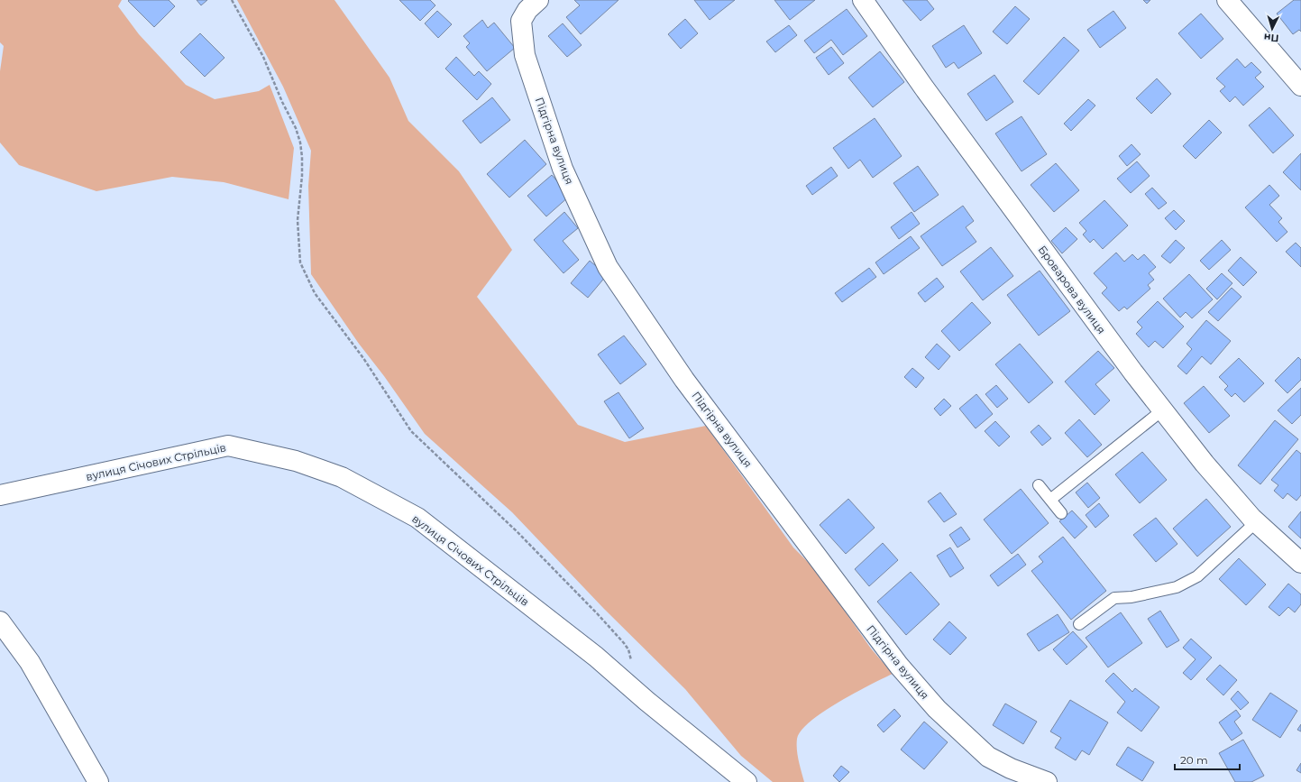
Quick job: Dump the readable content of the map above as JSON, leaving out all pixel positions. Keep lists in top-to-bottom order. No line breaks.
{"streets":{"street":["Підгірна вулиця","Броварова вулиця","вулиця Січових Стрільців"]},"scale_bar":"20 m","north":"bottom"}
